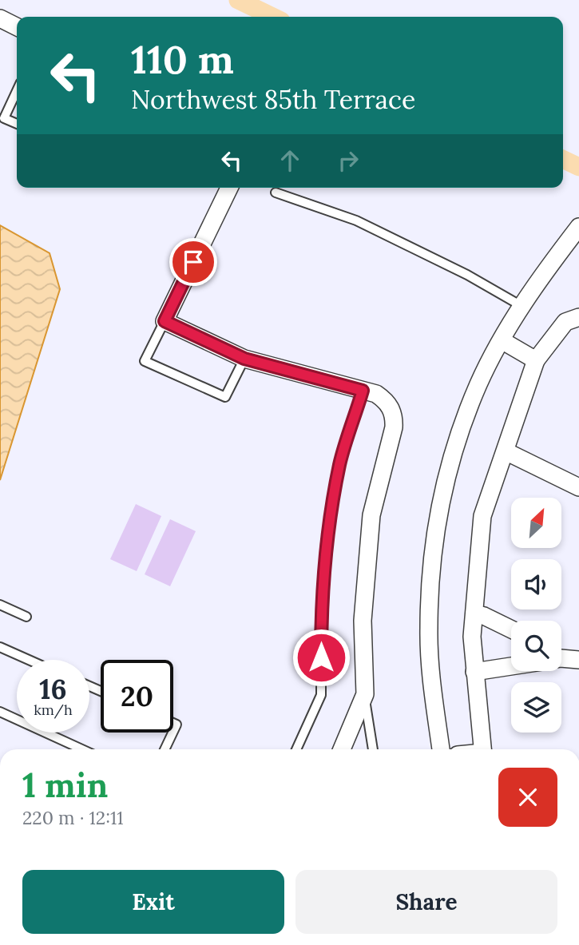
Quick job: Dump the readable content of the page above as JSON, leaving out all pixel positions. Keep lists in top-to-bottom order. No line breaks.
{"north":"top right","page":{"turn":["110 m","Northwest 85th Terrace"],"speed":"16 km/h","limit":"20","heading":["1 min","220 m · 12:11"],"buttons":["Exit","Share"]}}
